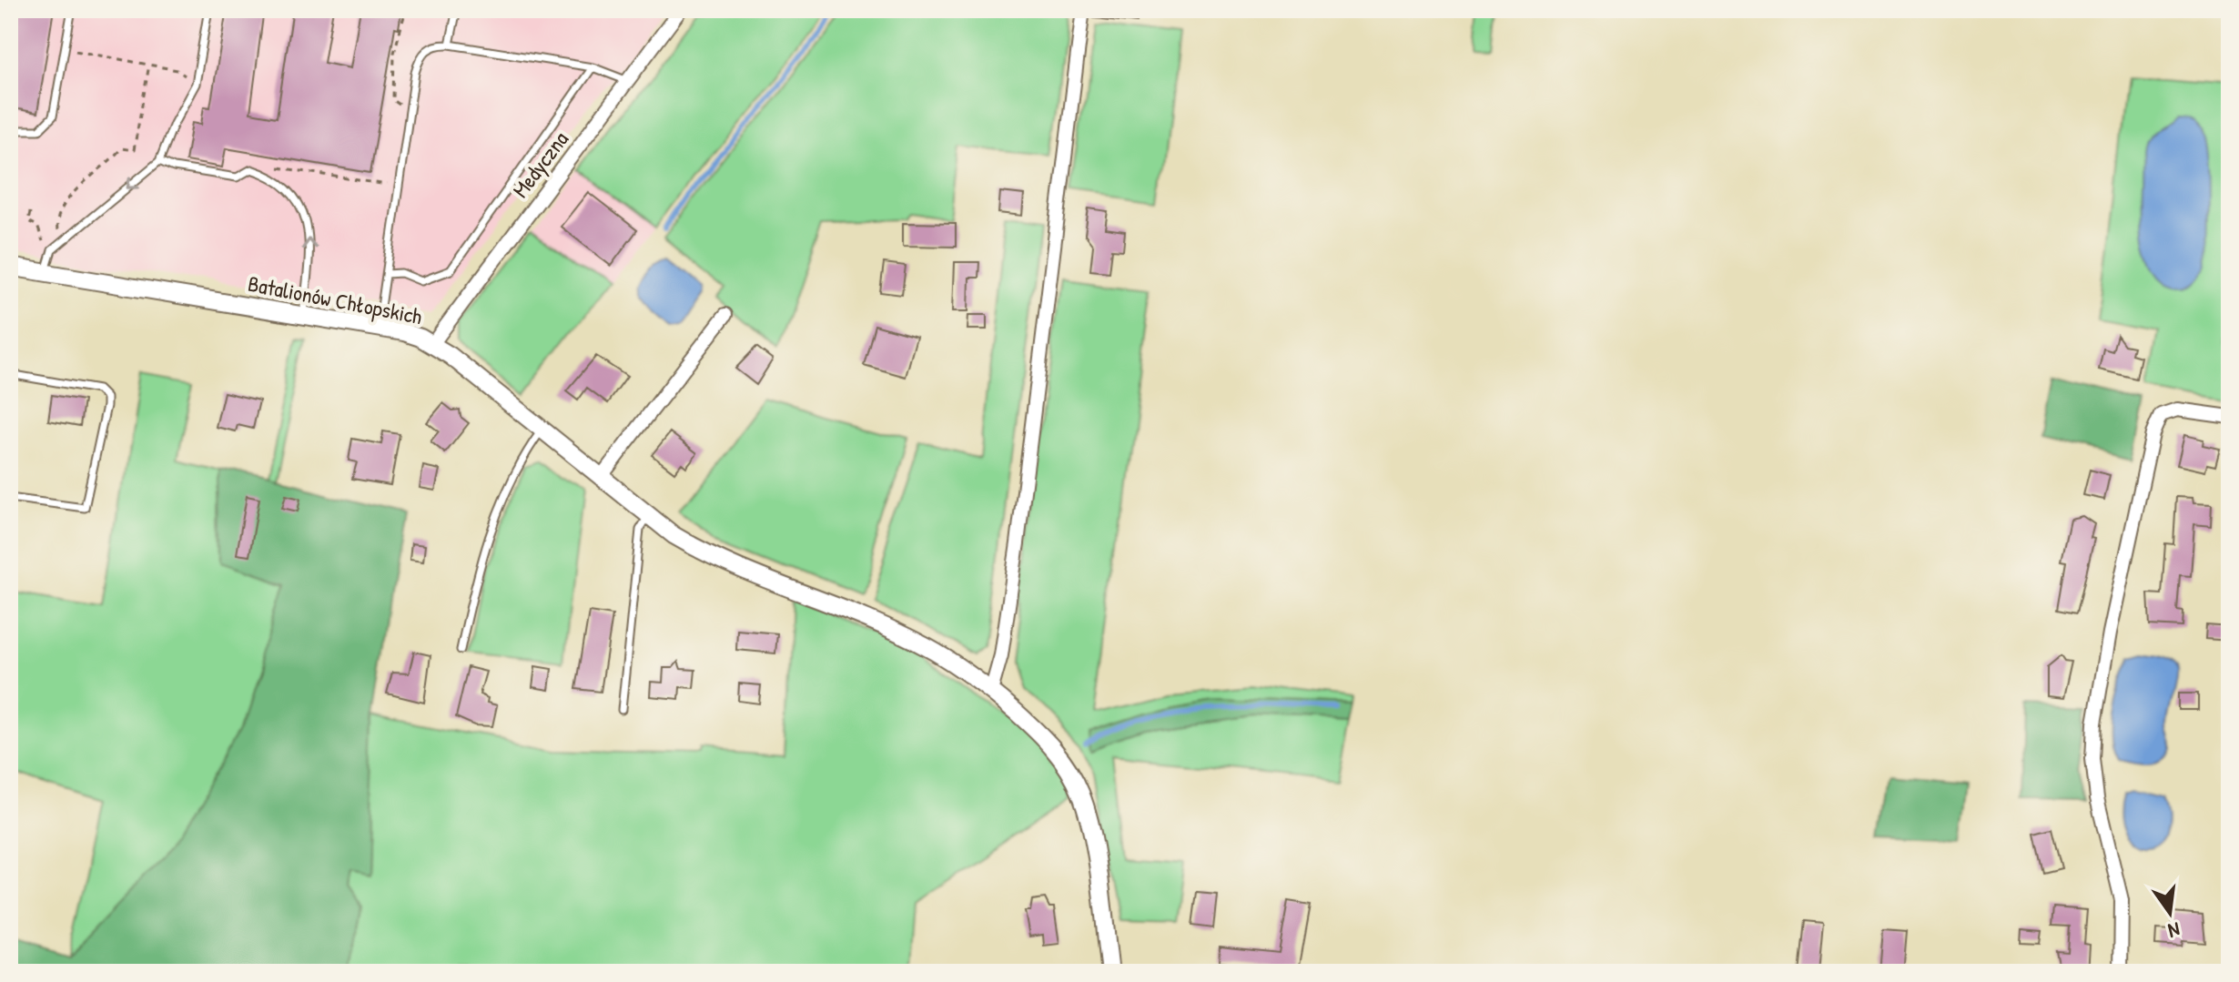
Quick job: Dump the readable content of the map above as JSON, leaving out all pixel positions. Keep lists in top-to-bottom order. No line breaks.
{"streets":{"street":["Medyczna","Batalionów Chłopskich"]},"crossings":[["Medyczna","Batalionów Chłopskich"]],"north":"bottom"}
